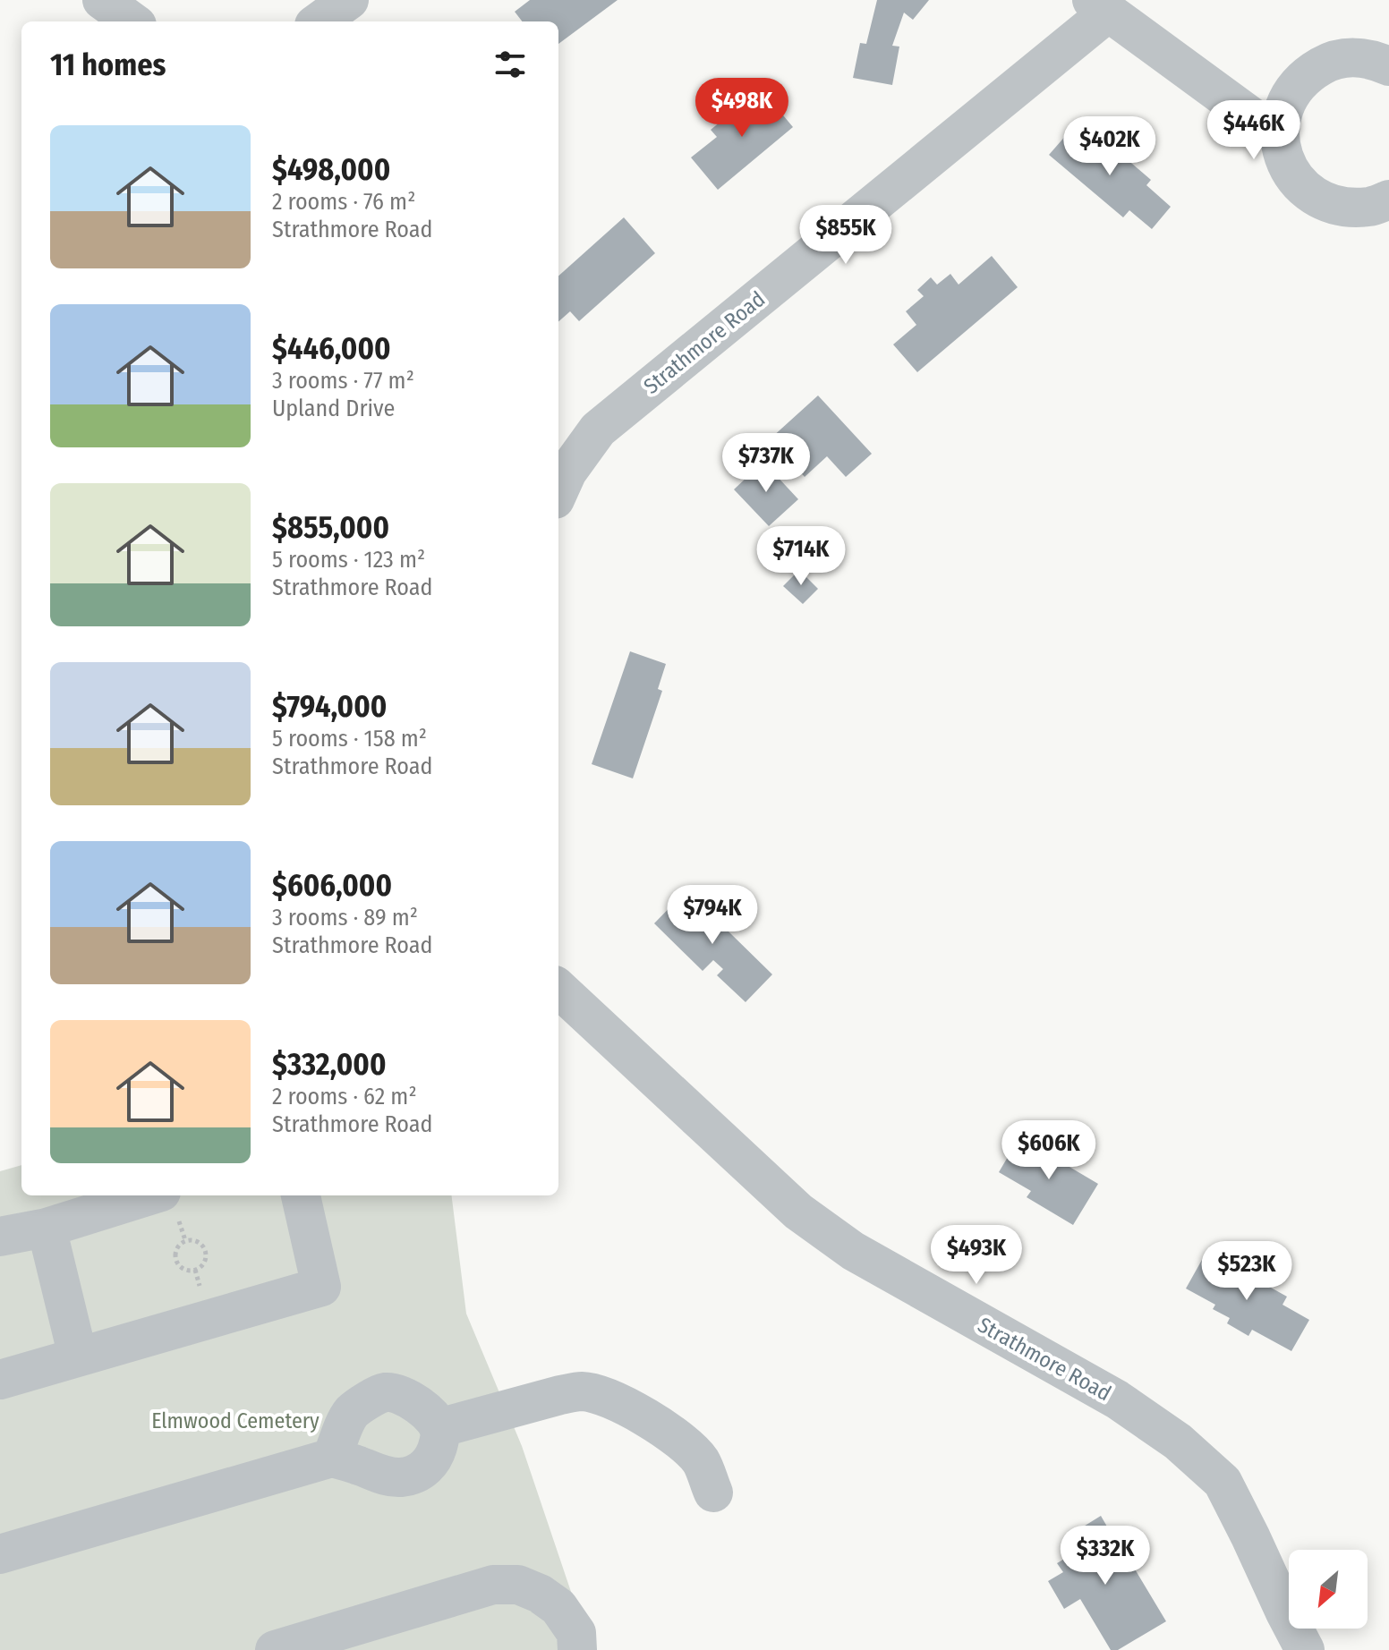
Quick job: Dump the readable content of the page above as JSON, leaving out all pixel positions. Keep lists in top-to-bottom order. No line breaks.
{"streets":{"street":["Strathmore Road"]},"parks":["Elmwood Cemetery"],"north":"bottom left","page":{"heading":"11 homes","price":["$498K","$446K","$402K","$855K","$737K","$714K","$794K","$606K","$493K","$523K","$332K"],"list":[{"name":"$498,000","note":"2 rooms · 76 m² · Strathmore Road"},{"name":"$446,000","note":"3 rooms · 77 m² · Upland Drive"},{"name":"$855,000","note":"5 rooms · 123 m² · Strathmore Road"},{"name":"$794,000","note":"5 rooms · 158 m² · Strathmore Road"},{"name":"$606,000","note":"3 rooms · 89 m² · Strathmore Road"},{"name":"$332,000","note":"2 rooms · 62 m² · Strathmore Road"}]}}
